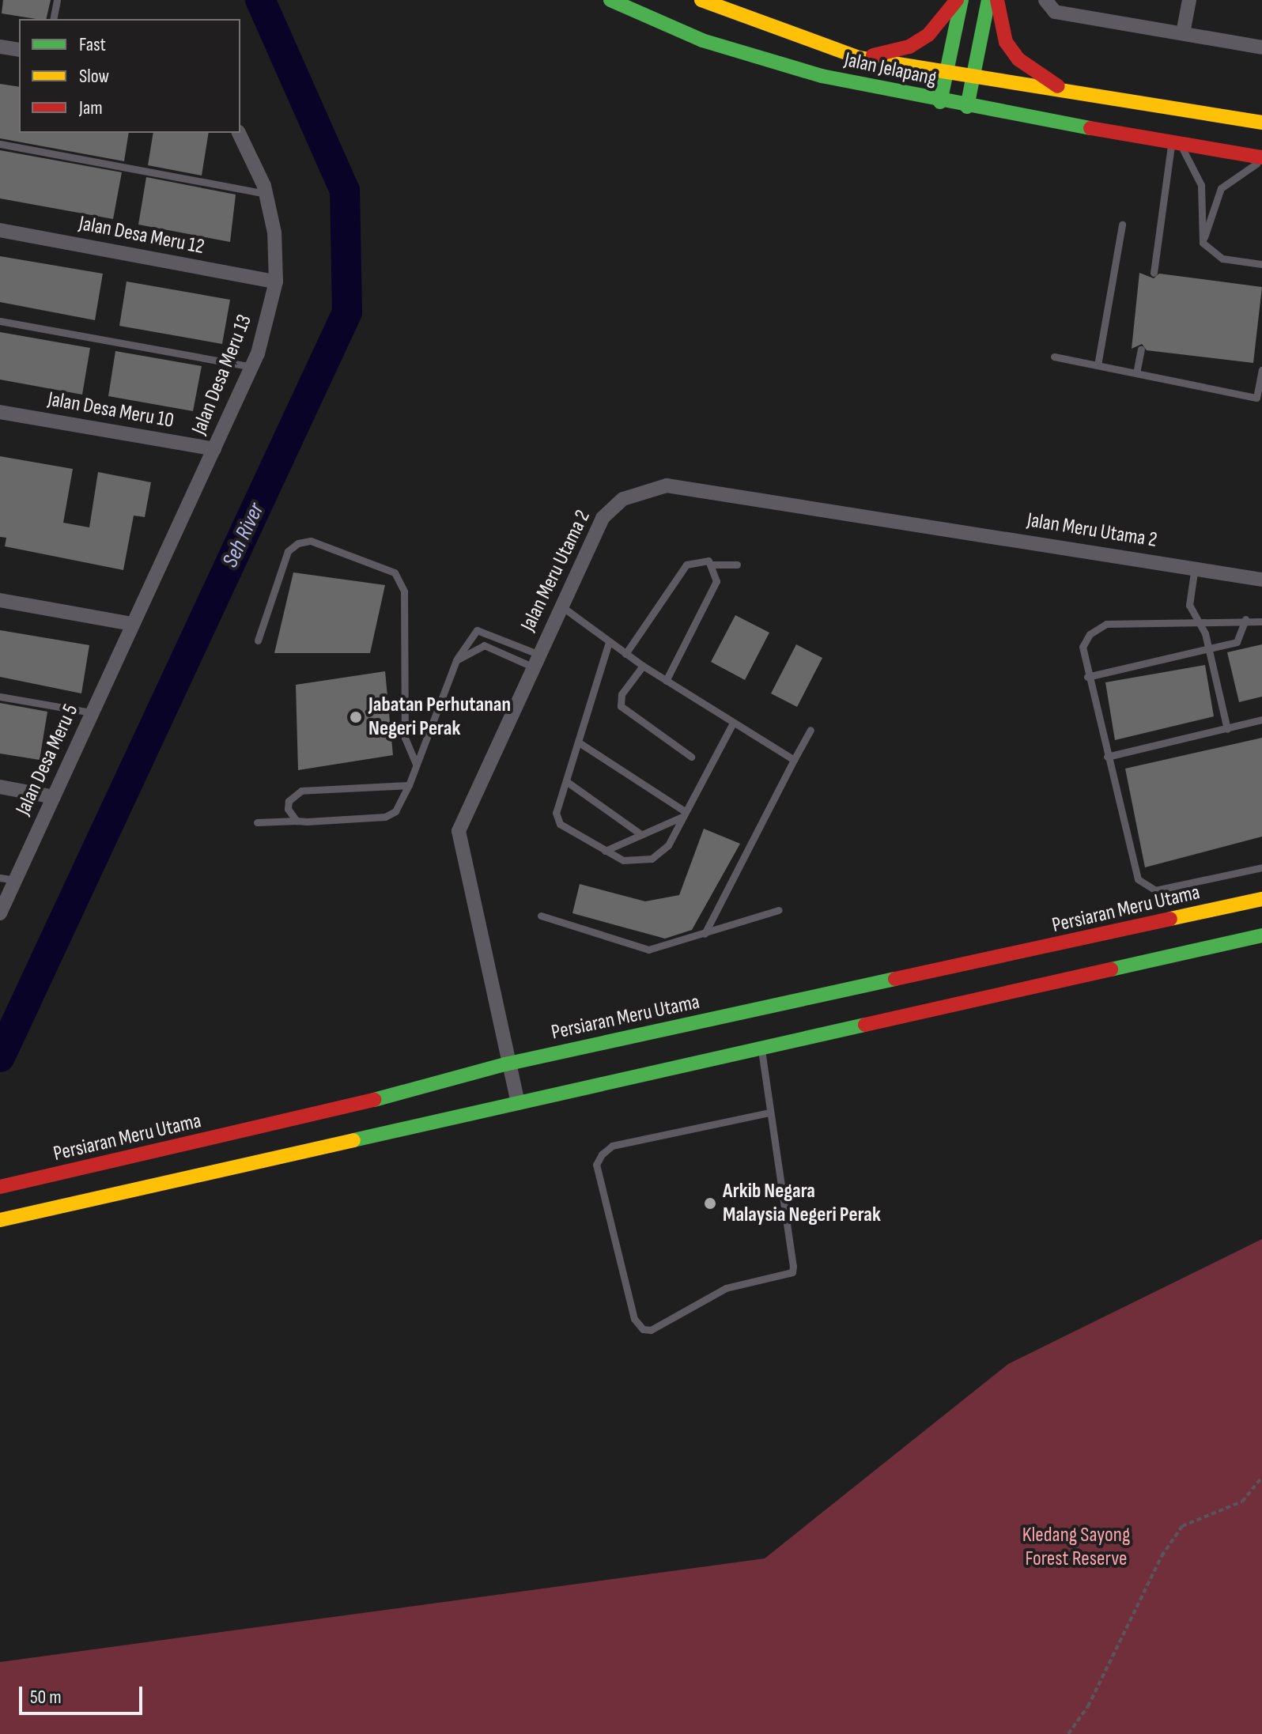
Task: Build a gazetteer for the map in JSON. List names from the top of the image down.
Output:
{
  "streets": {
    "main road": ["Jalan Jelapang", "Persiaran Meru Utama"],
    "street": [
      "Jalan Desa Meru 12",
      "Jalan Desa Meru 13",
      "Jalan Desa Meru 10",
      "Jalan Meru Utama 2",
      "Jalan Desa Meru 5"
    ]
  },
  "crossings": [
    ["Jalan Desa Meru 12", "Jalan Desa Meru 13"],
    ["Jalan Desa Meru 13", "Jalan Desa Meru 10"],
    ["Jalan Desa Meru 13", "Jalan Desa Meru 5"],
    ["Jalan Meru Utama 2", "Persiaran Meru Utama"]
  ],
  "water": ["Seh River"],
  "parks": ["Kledang Sayong Forest Reserve"],
  "places": ["Jabatan Perhutanan Negeri Perak", "Arkib Negara Malaysia Negeri Perak"],
  "legend": ["Fast", "Slow", "Jam"],
  "scale_bar": "50 m"
}
